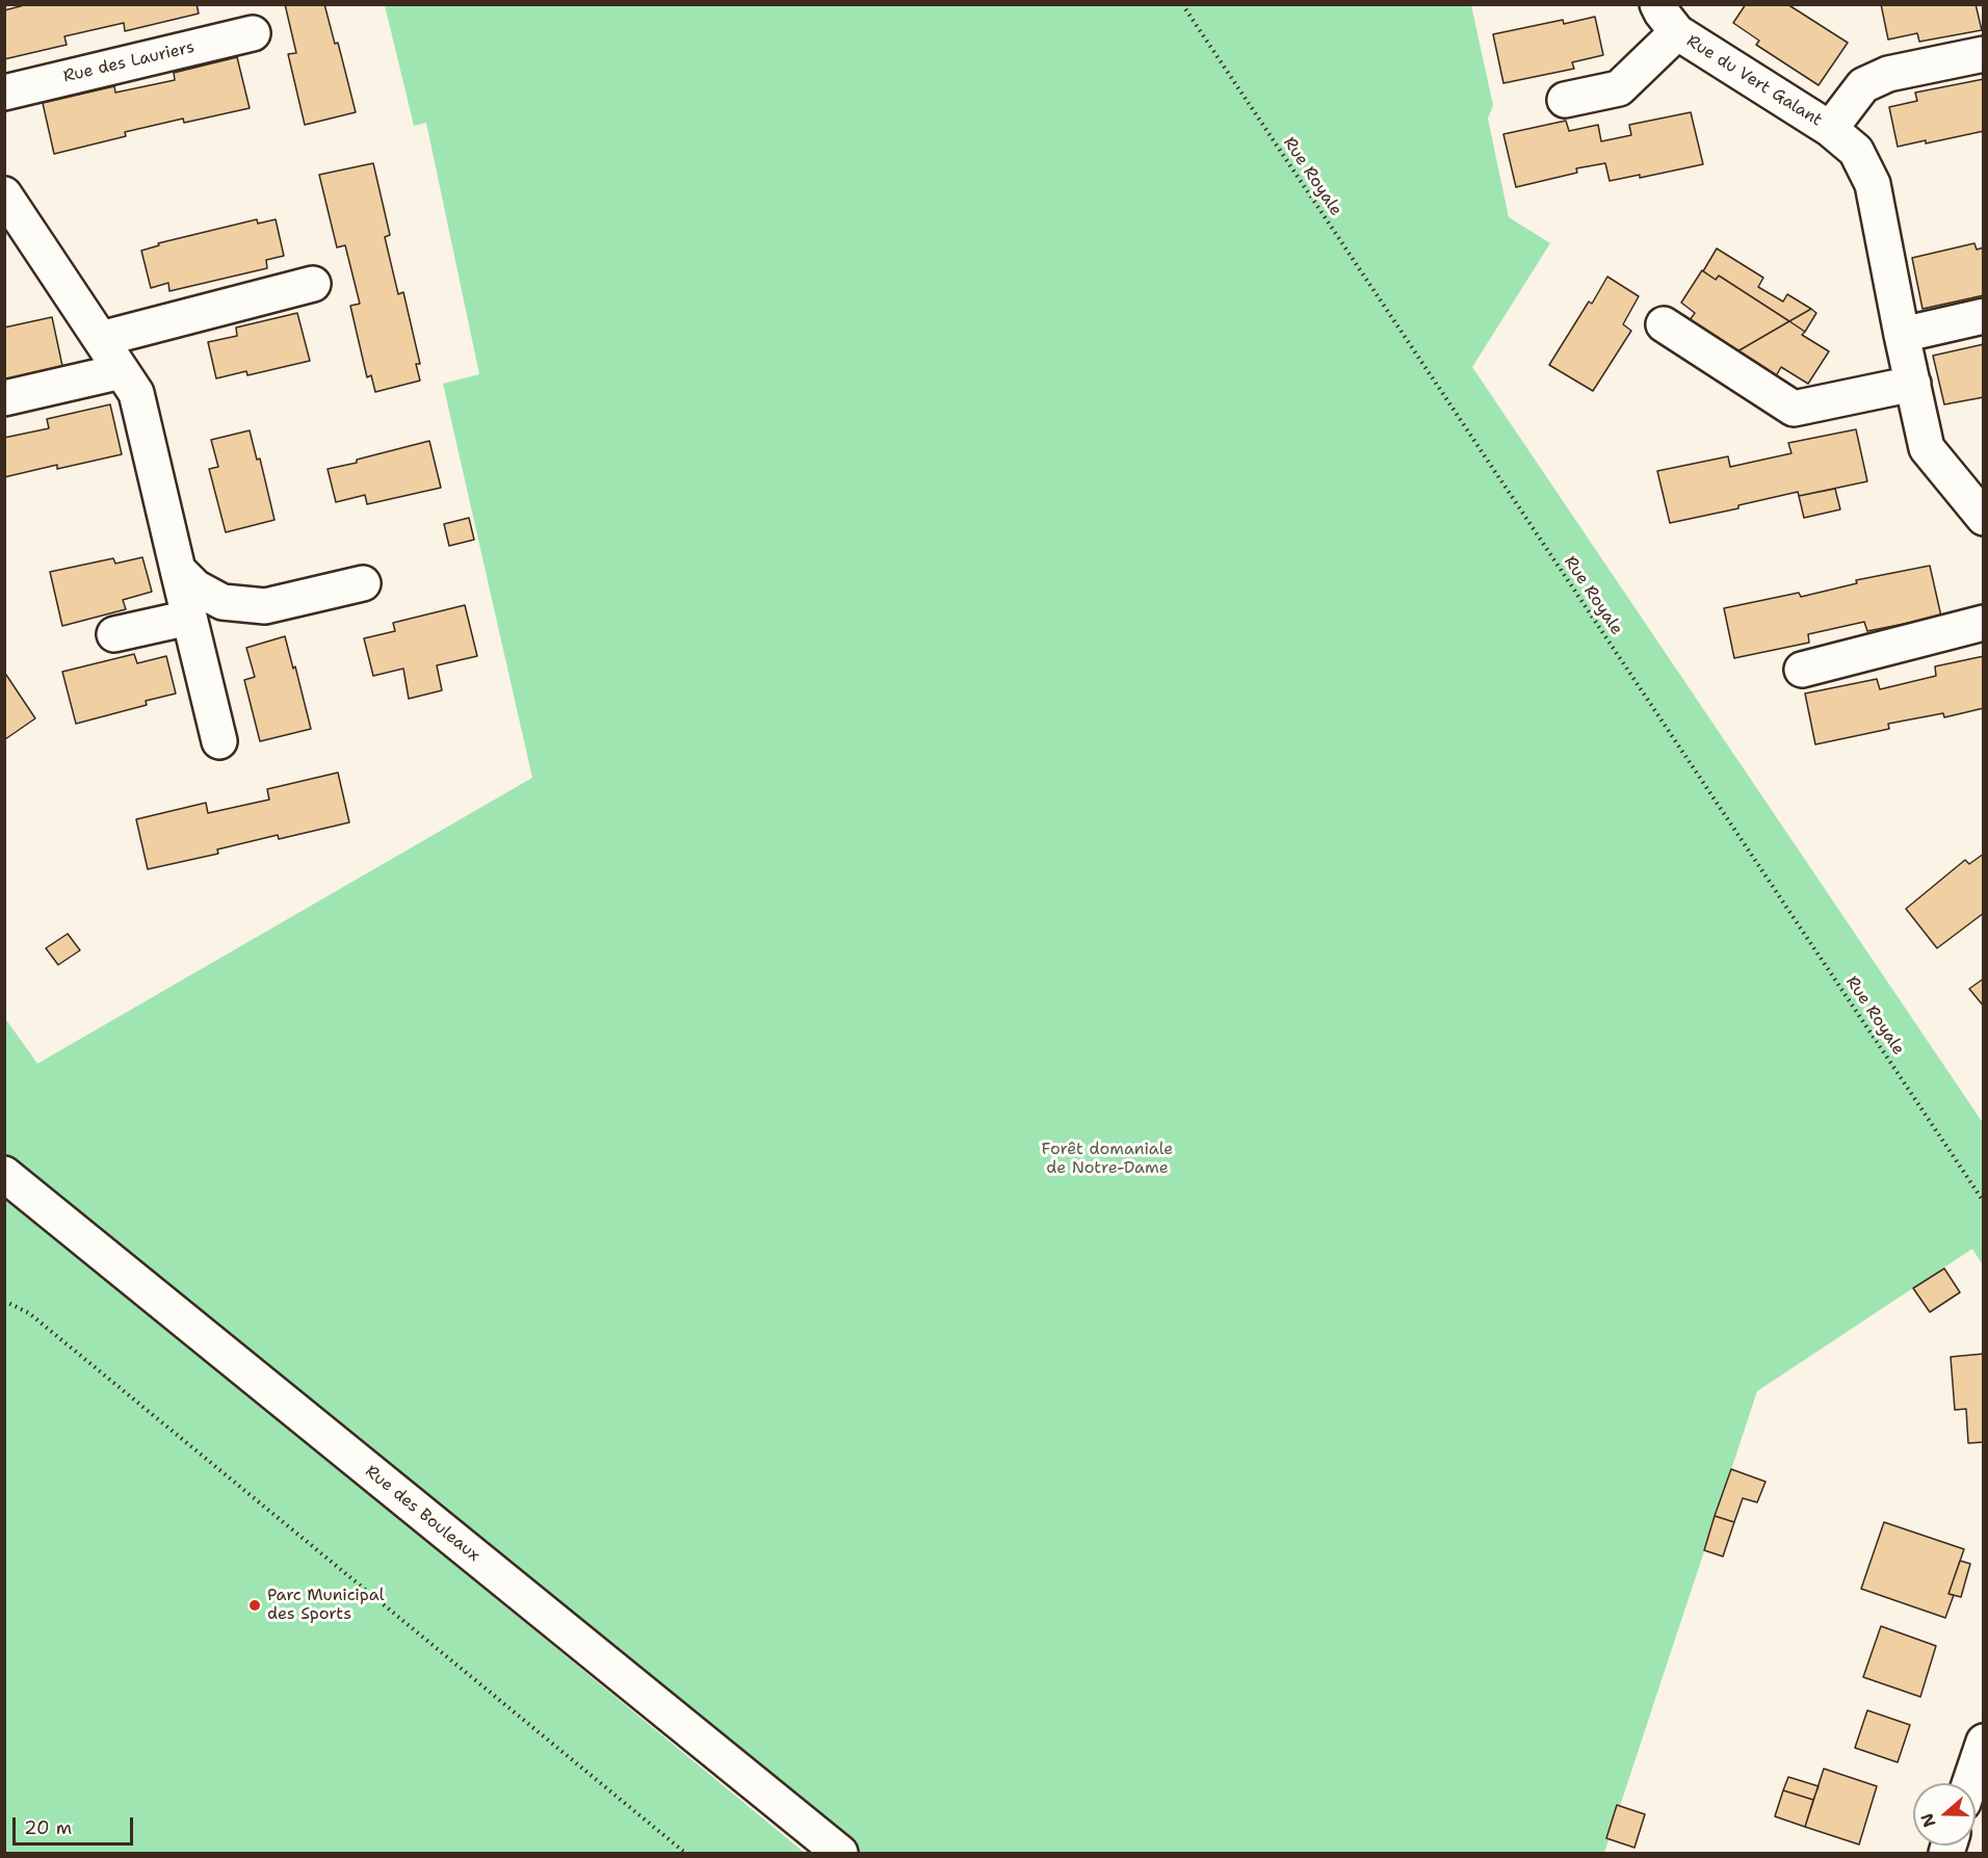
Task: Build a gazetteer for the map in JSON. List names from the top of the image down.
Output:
{
  "streets": {
    "street": ["Rue des Lauriers", "Rue du Vert Galant", "Rue des Bouleaux"],
    "path": ["Rue Royale"]
  },
  "parks": ["Forêt domaniale de Notre-Dame"],
  "places": ["Parc Municipal des Sports"],
  "scale_bar": "20 m",
  "north": "left"
}
